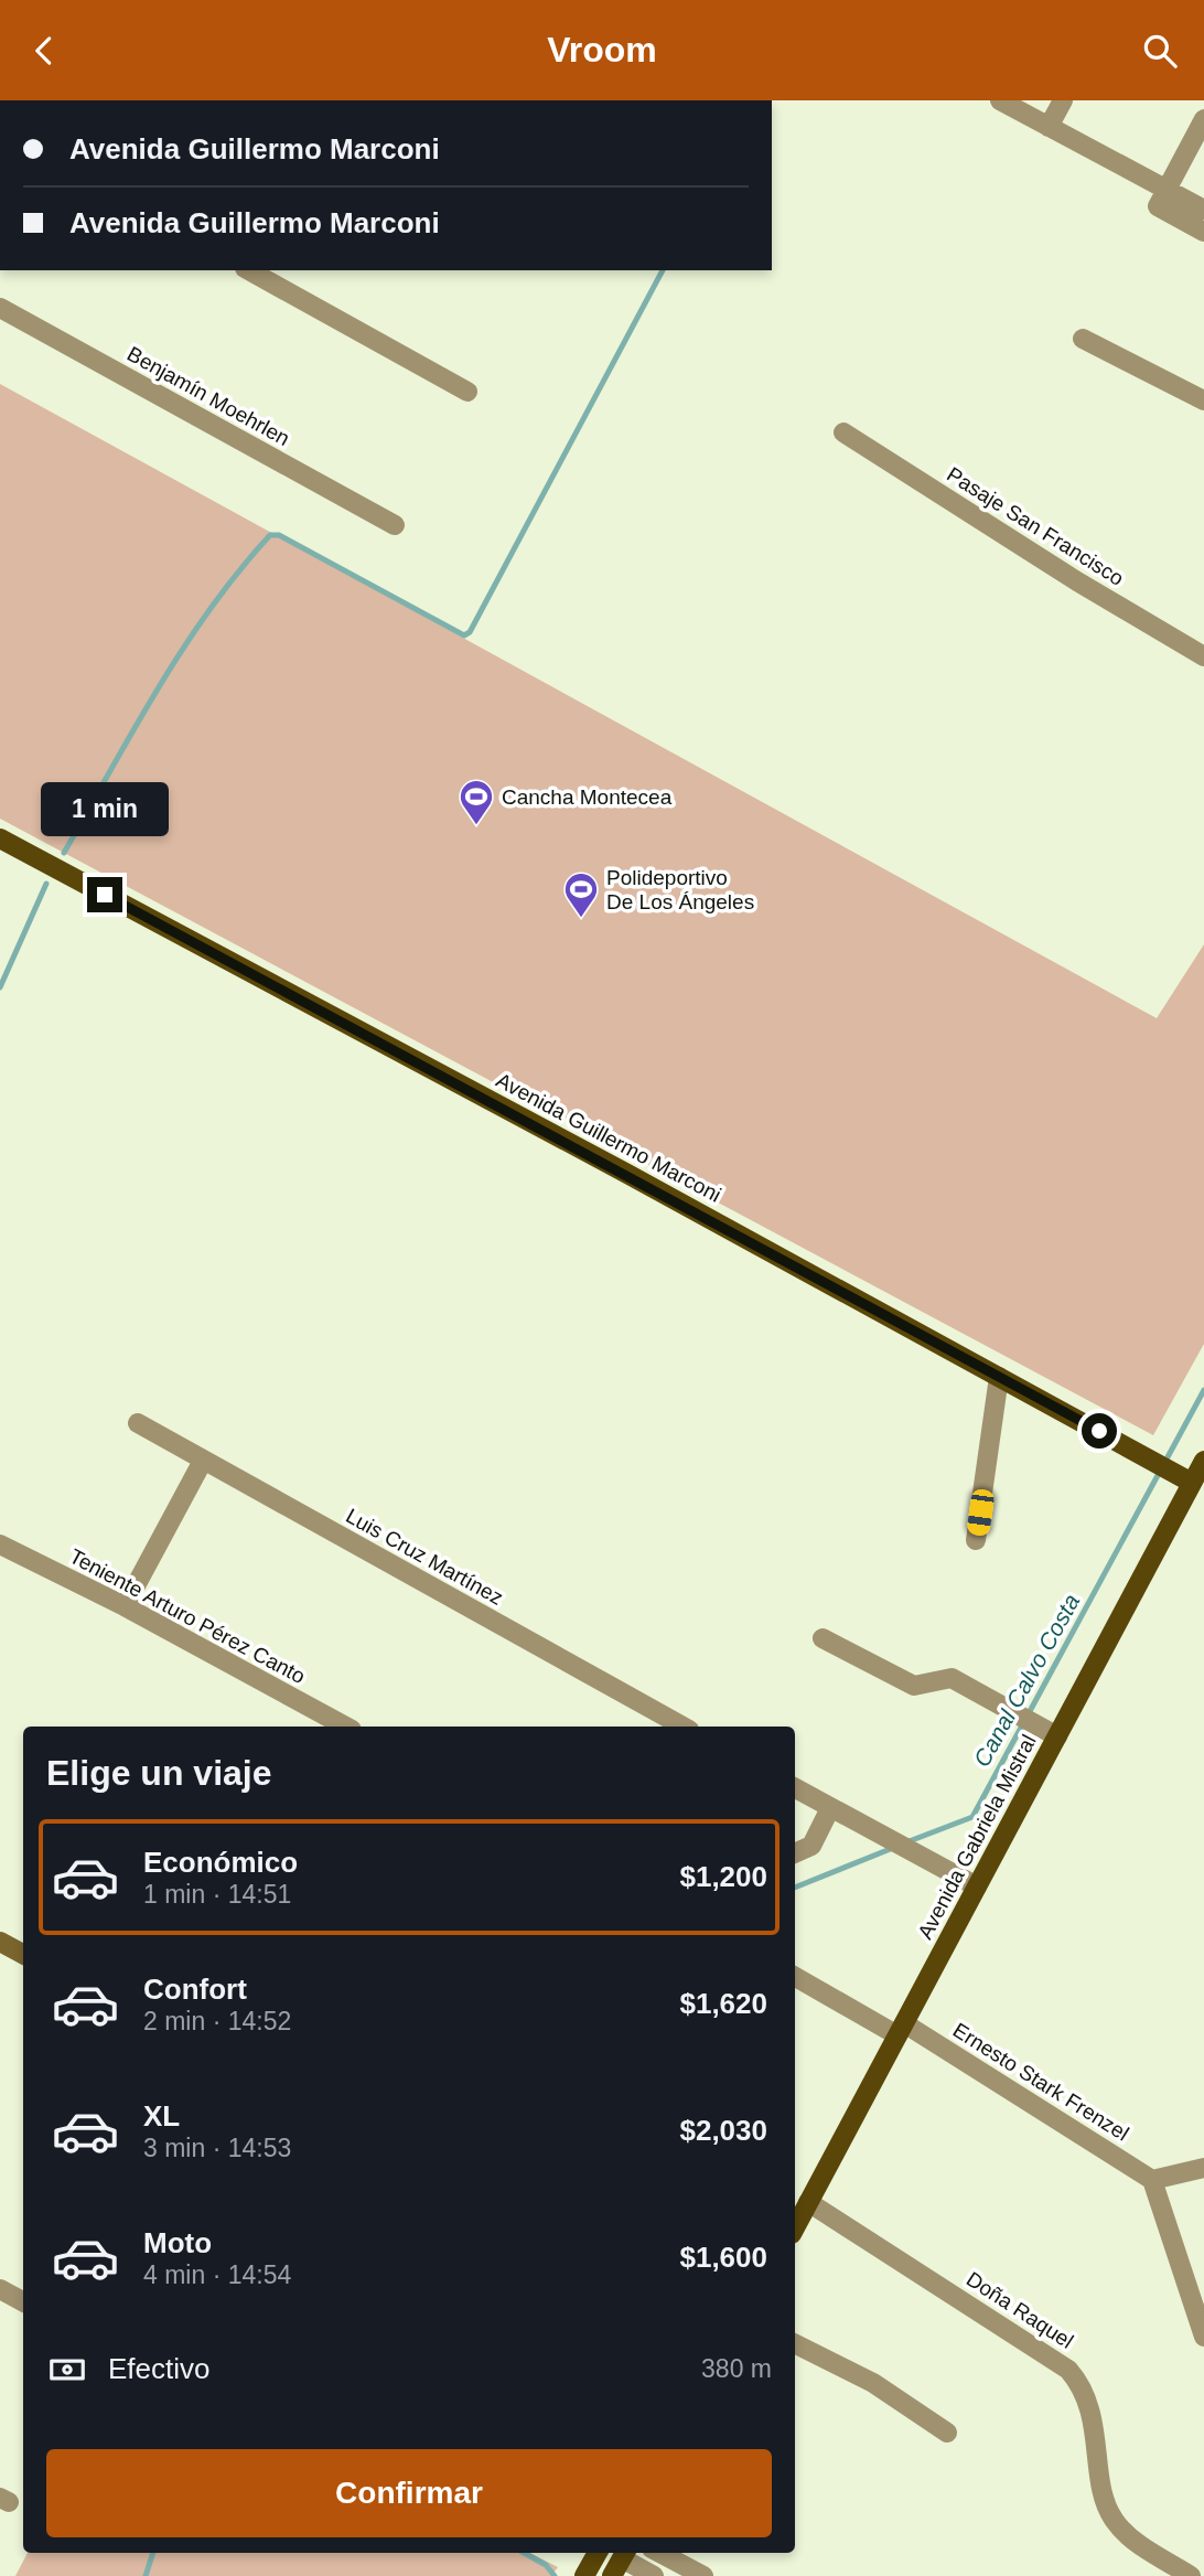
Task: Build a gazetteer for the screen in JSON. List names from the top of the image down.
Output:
{
  "streets": {
    "main road": ["Avenida Guillermo Marconi", "Avenida Gabriela Mistral"],
    "street": [
      "Benjamín Moehrlen",
      "Pasaje San Francisco",
      "Luis Cruz Martínez",
      "Teniente Arturo Pérez Canto",
      "Ernesto Stark Frenzel",
      "Doña Raquel"
    ]
  },
  "crossings": [
    ["Avenida Guillermo Marconi", "Avenida Gabriela Mistral"],
    ["Avenida Gabriela Mistral", "Ernesto Stark Frenzel"],
    ["Avenida Gabriela Mistral", "Doña Raquel"]
  ],
  "water": ["Canal Calvo Costa"],
  "places": {
    "sports": ["Cancha Montecea", "Polideportivo De Los Ángeles"]
  },
  "page": {
    "header": "Vroom",
    "banner": ["Avenida Guillermo Marconi", "Avenida Guillermo Marconi"],
    "bubble": "1 min",
    "heading": "Elige un viaje",
    "list": [
      {
        "name": "Económico",
        "note": "1 min · 14:51",
        "value": "$1,200"
      },
      {
        "name": "Confort",
        "note": "2 min · 14:52",
        "value": "$1,620"
      },
      {
        "name": "XL",
        "note": "3 min · 14:53",
        "value": "$2,030"
      },
      {
        "name": "Moto",
        "note": "4 min · 14:54",
        "value": "$1,600"
      }
    ],
    "pay": ["Efectivo", "380 m"],
    "buttons": "Confirmar"
  }
}
